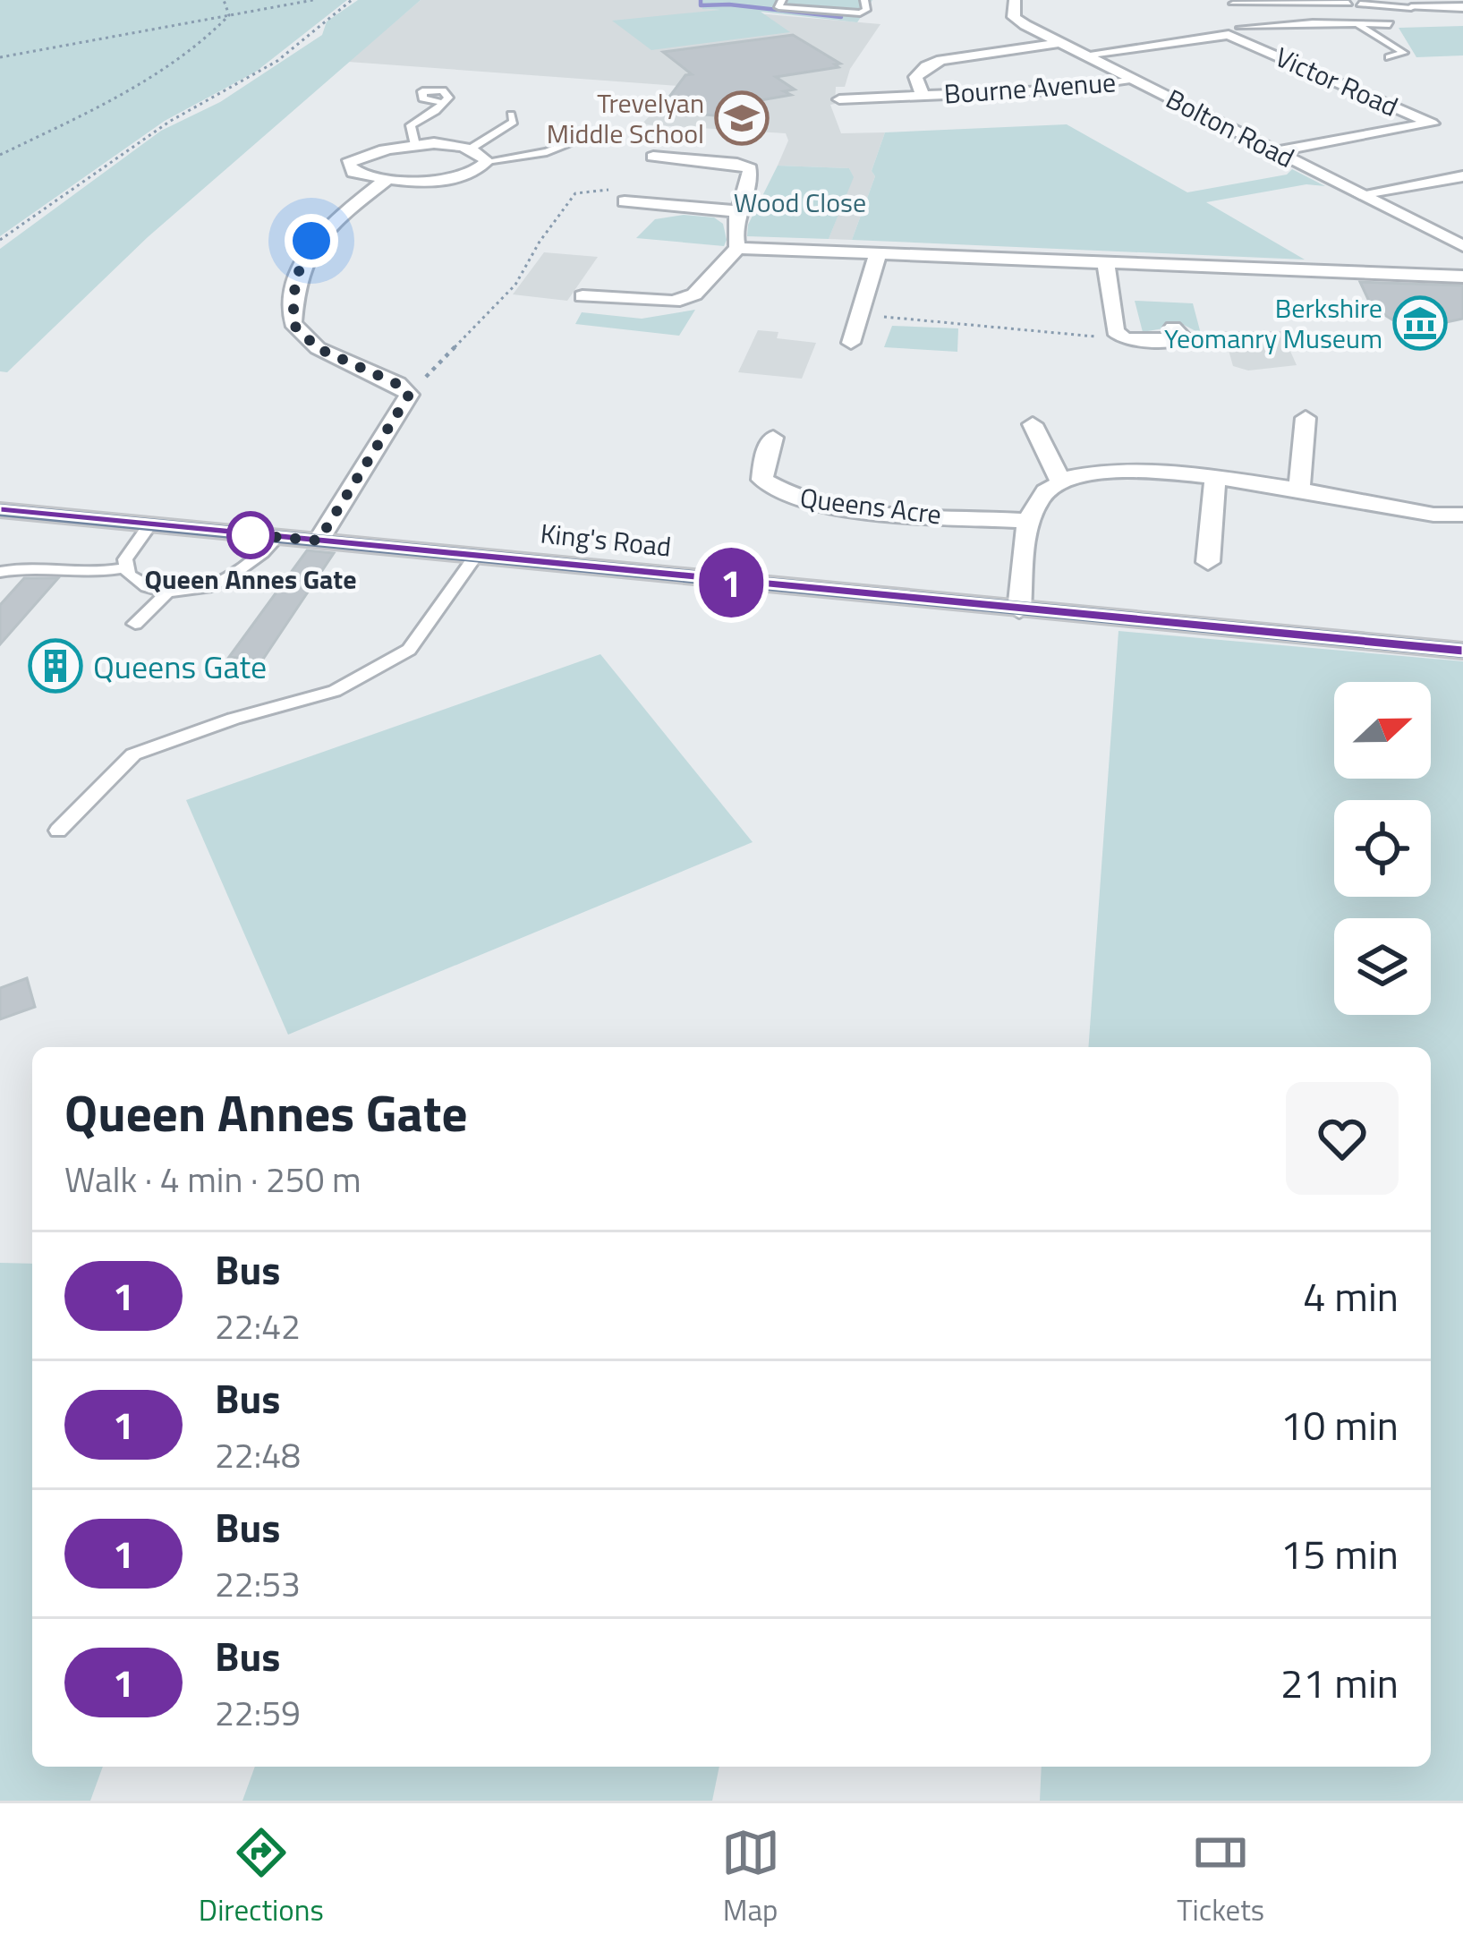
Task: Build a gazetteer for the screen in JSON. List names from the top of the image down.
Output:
{
  "streets": {
    "main road": ["King's Road"],
    "street": [
      "Victor Road",
      "Bourne Avenue",
      "Bolton Road",
      "Queens Acre"
    ]
  },
  "crossings": [
    ["Victor Road", "Bolton Road"],
    ["Bourne Avenue", "Bolton Road"]
  ],
  "parks": ["Wood Close"],
  "places": {
    "school or university": ["Trevelyan Middle School"],
    "museum": ["Berkshire Yeomanry Museum"],
    "other": ["Queen Annes Gate"],
    "building": ["Queens Gate"]
  },
  "lines": ["bus line 1"],
  "north": "right",
  "page": {
    "on_map": "1",
    "heading": ["Queen Annes Gate", "Walk · 4 min · 250 m"],
    "list": [
      {
        "mark": "1",
        "name": "Bus",
        "note": "22:42",
        "value": "4 min"
      },
      {
        "mark": "1",
        "name": "Bus",
        "note": "22:48",
        "value": "10 min"
      },
      {
        "mark": "1",
        "name": "Bus",
        "note": "22:53",
        "value": "15 min"
      },
      {
        "mark": "1",
        "name": "Bus",
        "note": "22:59",
        "value": "21 min"
      }
    ],
    "tabs": ["Directions", "Map", "Tickets"]
  }
}
